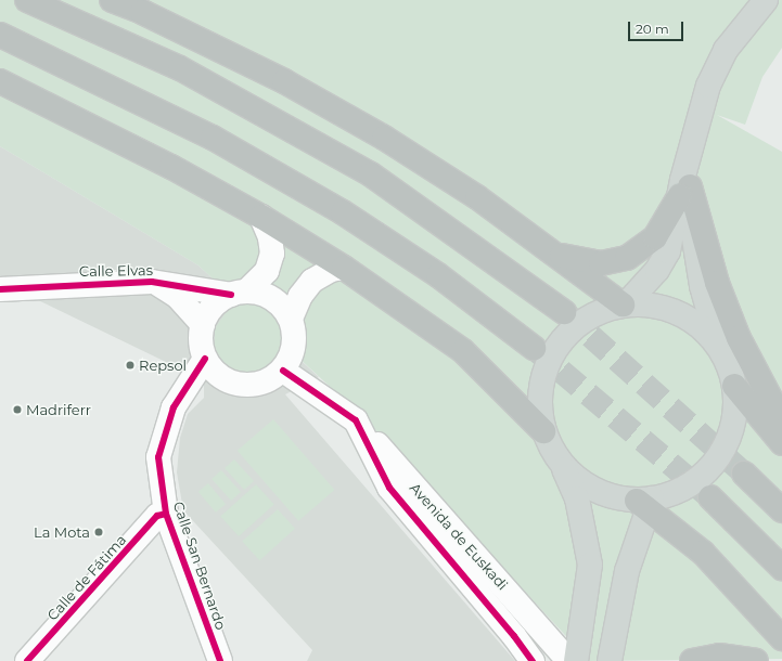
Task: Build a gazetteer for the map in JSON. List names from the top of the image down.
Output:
{
  "streets": {
    "street": [
      "Calle Elvas",
      "Avenida de Euskadi",
      "Calle San Bernardo",
      "Calle de Fátima"
    ]
  },
  "crossings": [
    ["Calle Elvas", "Avenida de Euskadi"],
    ["Calle Elvas", "Calle San Bernardo"],
    ["Avenida de Euskadi", "Calle San Bernardo"],
    ["Calle San Bernardo", "Calle de Fátima"]
  ],
  "places": ["Repsol", "Madriferr", "La Mota"],
  "scale_bar": "20 m"
}
